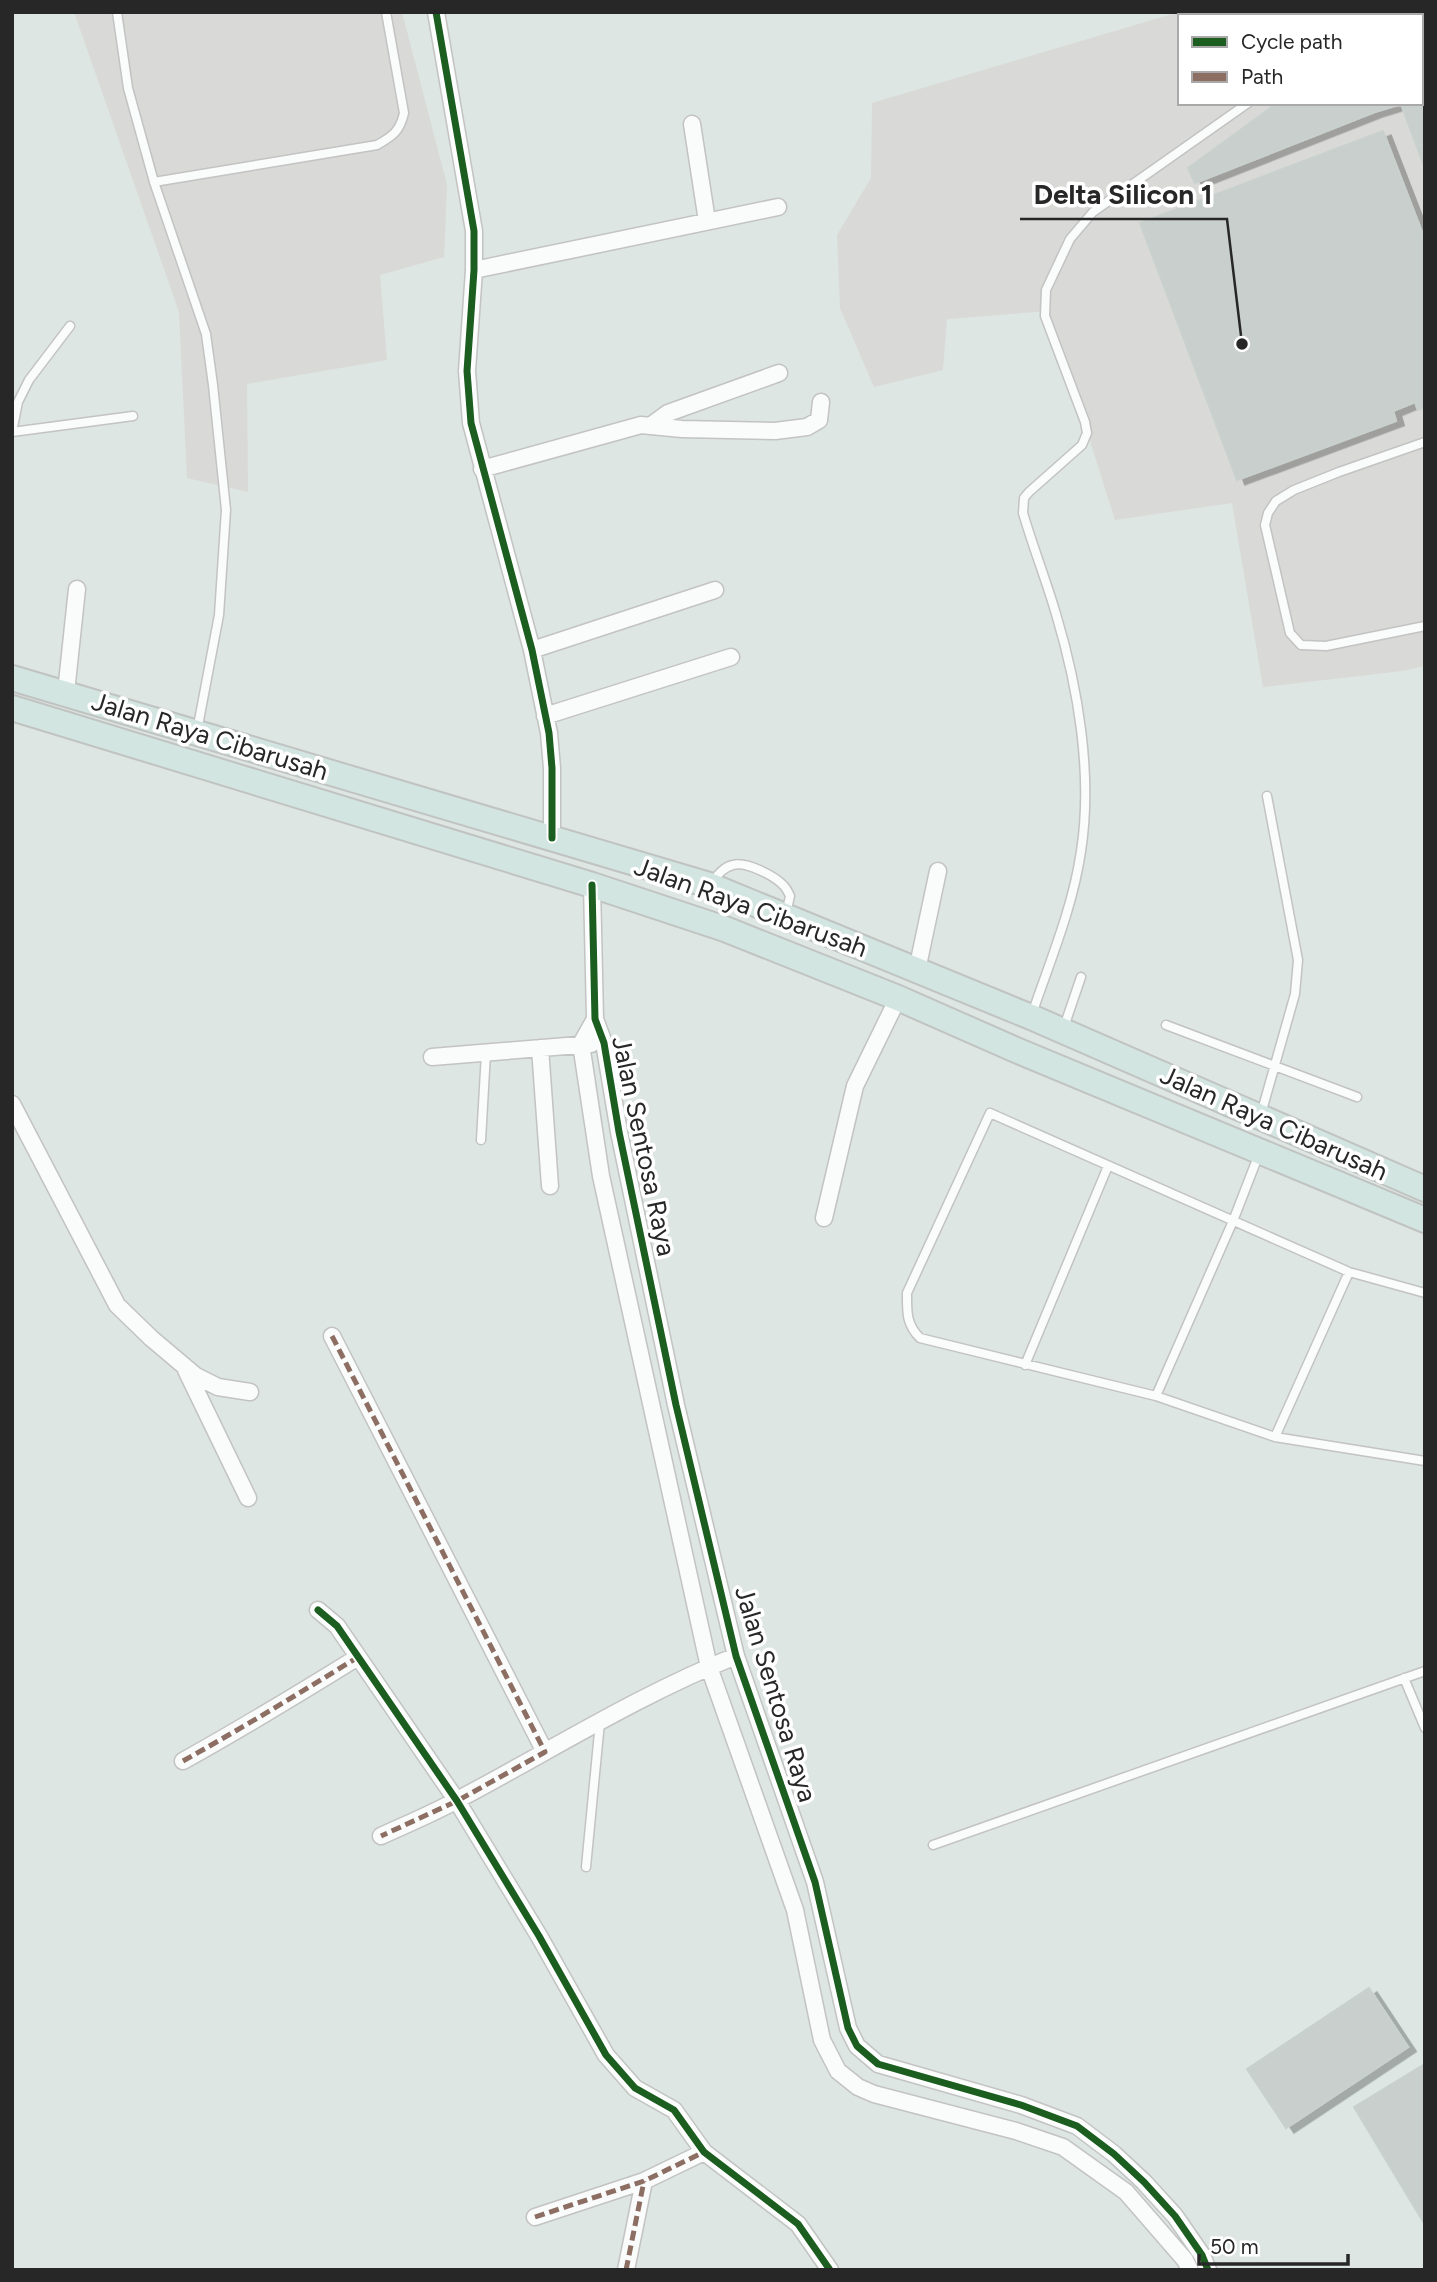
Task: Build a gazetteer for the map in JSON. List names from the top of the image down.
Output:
{
  "streets": {
    "main road": ["Jalan Raya Cibarusah"],
    "street": ["Jalan Sentosa Raya"]
  },
  "crossings": [
    ["Jalan Raya Cibarusah", "Jalan Sentosa Raya"]
  ],
  "places": ["Delta Silicon 1"],
  "legend": ["Cycle path", "Path"],
  "scale_bar": "50 m"
}
